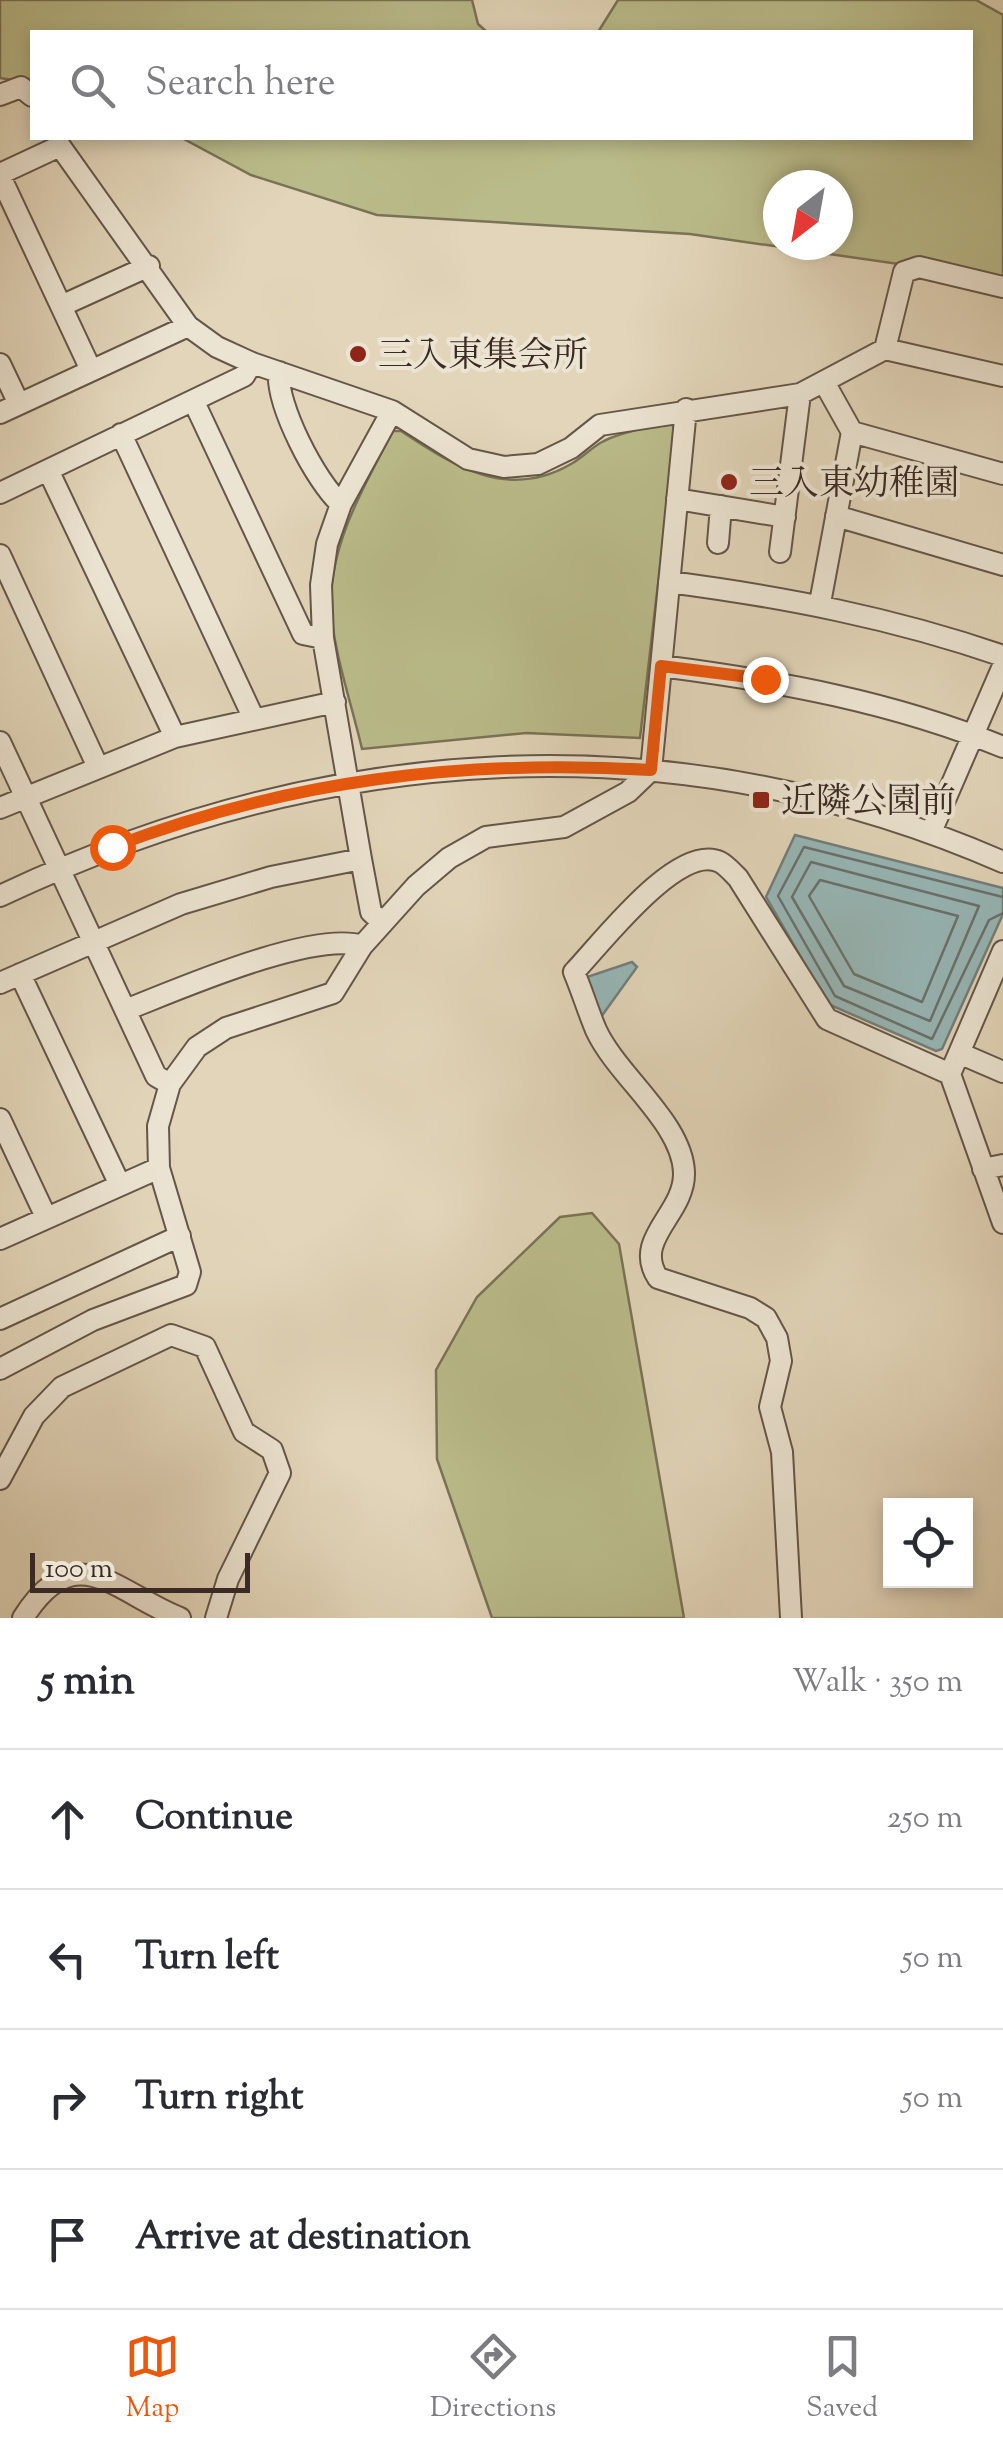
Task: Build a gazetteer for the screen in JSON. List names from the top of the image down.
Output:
{
  "places": {
    "other": ["三入東集会所", "三入東幼稚園"],
    "transit": ["近隣公園前"]
  },
  "scale_bar": "100 m",
  "north": "bottom left",
  "page": {
    "search": "Search here",
    "scale": "100 m",
    "heading": ["5 min", "Walk · 350 m"],
    "list": [
      ["Continue", "250 m"],
      ["Turn left", "50 m"],
      ["Turn right", "50 m"],
      "Arrive at destination"
    ],
    "nav": ["Map", "Directions", "Saved"]
  }
}
